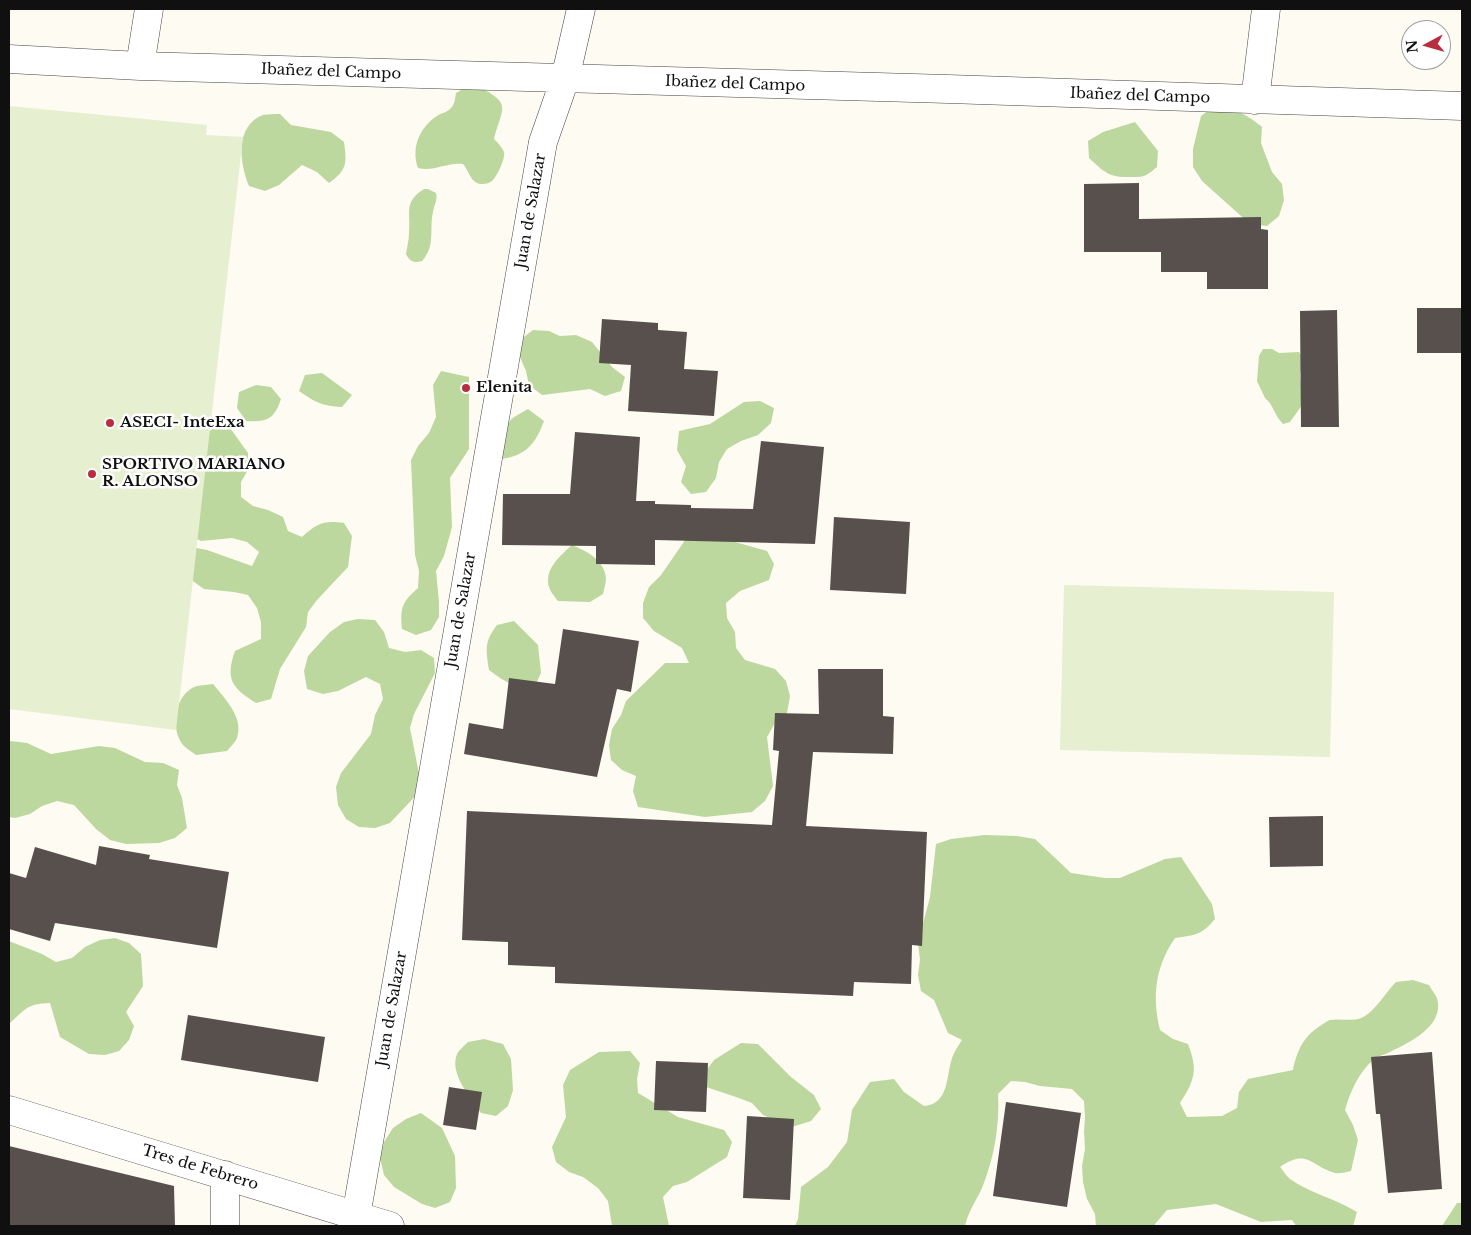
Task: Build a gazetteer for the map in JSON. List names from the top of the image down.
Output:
{
  "streets": {
    "street": ["Ibañez del Campo", "Juan de Salazar", "Tres de Febrero"]
  },
  "crossings": [
    ["Ibañez del Campo", "Juan de Salazar"],
    ["Juan de Salazar", "Tres de Febrero"]
  ],
  "places": ["Elenita", "ASECI- InteExa", "SPORTIVO MARIANO R. ALONSO"],
  "north": "left"
}
